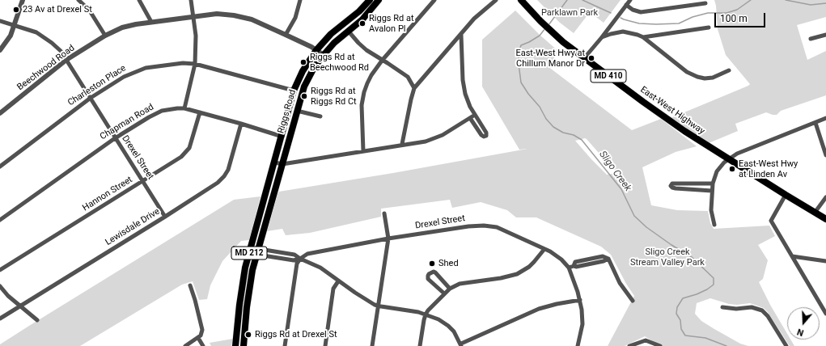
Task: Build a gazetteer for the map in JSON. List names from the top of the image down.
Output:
{
  "streets": {
    "main road": [
      "MD 410",
      "East-West Highway",
      "Riggs Road",
      "MD 212"
    ],
    "street": [
      "Beechwood Road",
      "Charleston Place",
      "Chapman Road",
      "Drexel Street",
      "Hannon Street",
      "Lewisdale Drive"
    ]
  },
  "crossings": [
    ["Beechwood Road", "Riggs Road"],
    ["Beechwood Road", "Drexel Street"],
    ["Charleston Place", "Riggs Road"],
    ["Charleston Place", "Drexel Street"],
    ["Riggs Road", "Chapman Road"],
    ["Chapman Road", "Drexel Street"],
    ["Chapman Road", "Hannon Street"],
    ["Chapman Road", "Lewisdale Drive"],
    ["Drexel Street", "Hannon Street"],
    ["Drexel Street", "Lewisdale Drive"]
  ],
  "water": ["Sligo Creek"],
  "parks": ["Parklawn Park", "Sligo Creek Stream Valley Park"],
  "places": [
    "23 Av at Drexel St",
    "Riggs Rd at Avalon Pl",
    "East-West Hwy at Chillum Manor Dr",
    "Riggs Rd at Beechwood Rd",
    "Riggs Rd at Riggs Rd Ct",
    "East-West Hwy at Linden Av",
    "Shed",
    "Riggs Rd at Drexel St"
  ],
  "scale_bar": "100 m",
  "north": "bottom"
}
